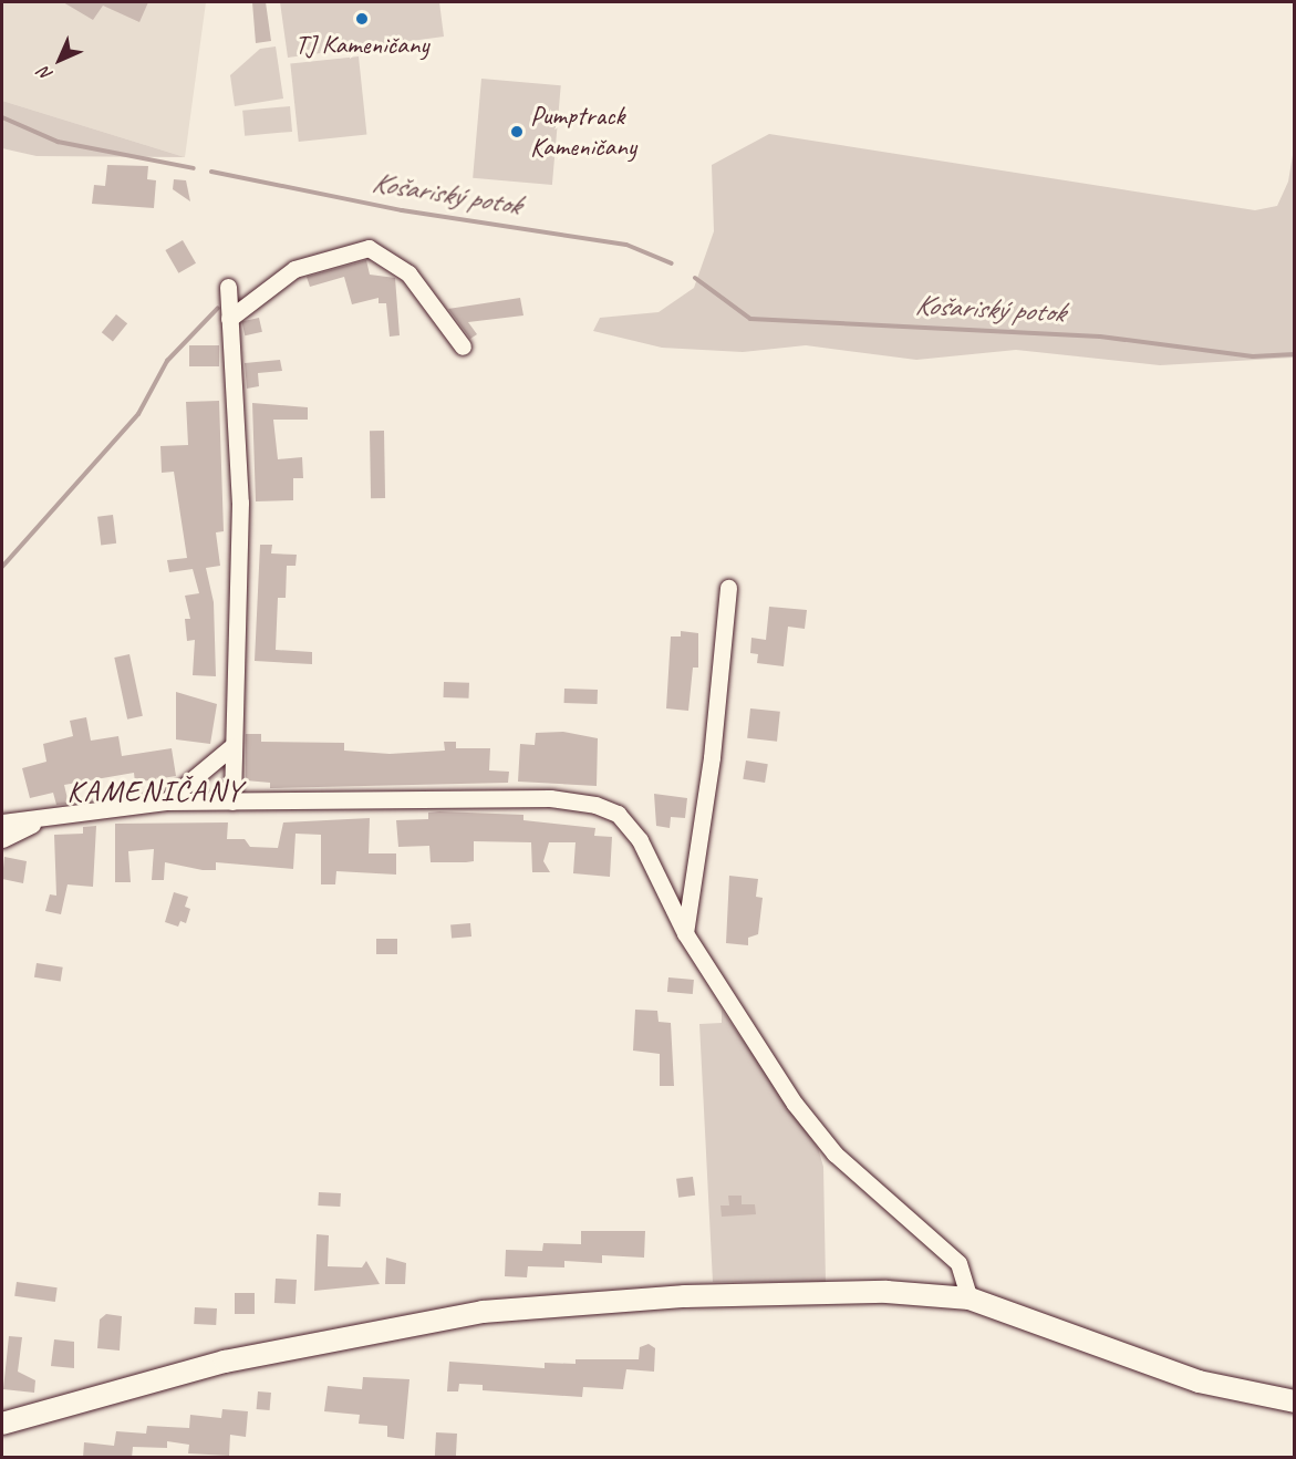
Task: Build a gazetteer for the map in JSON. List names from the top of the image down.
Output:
{
  "districts": ["KAMENIČANY"],
  "water": ["Košariský potok"],
  "places": ["TJ Kameničany", "Pumptrack Kameničany"],
  "north": "bottom left"
}
